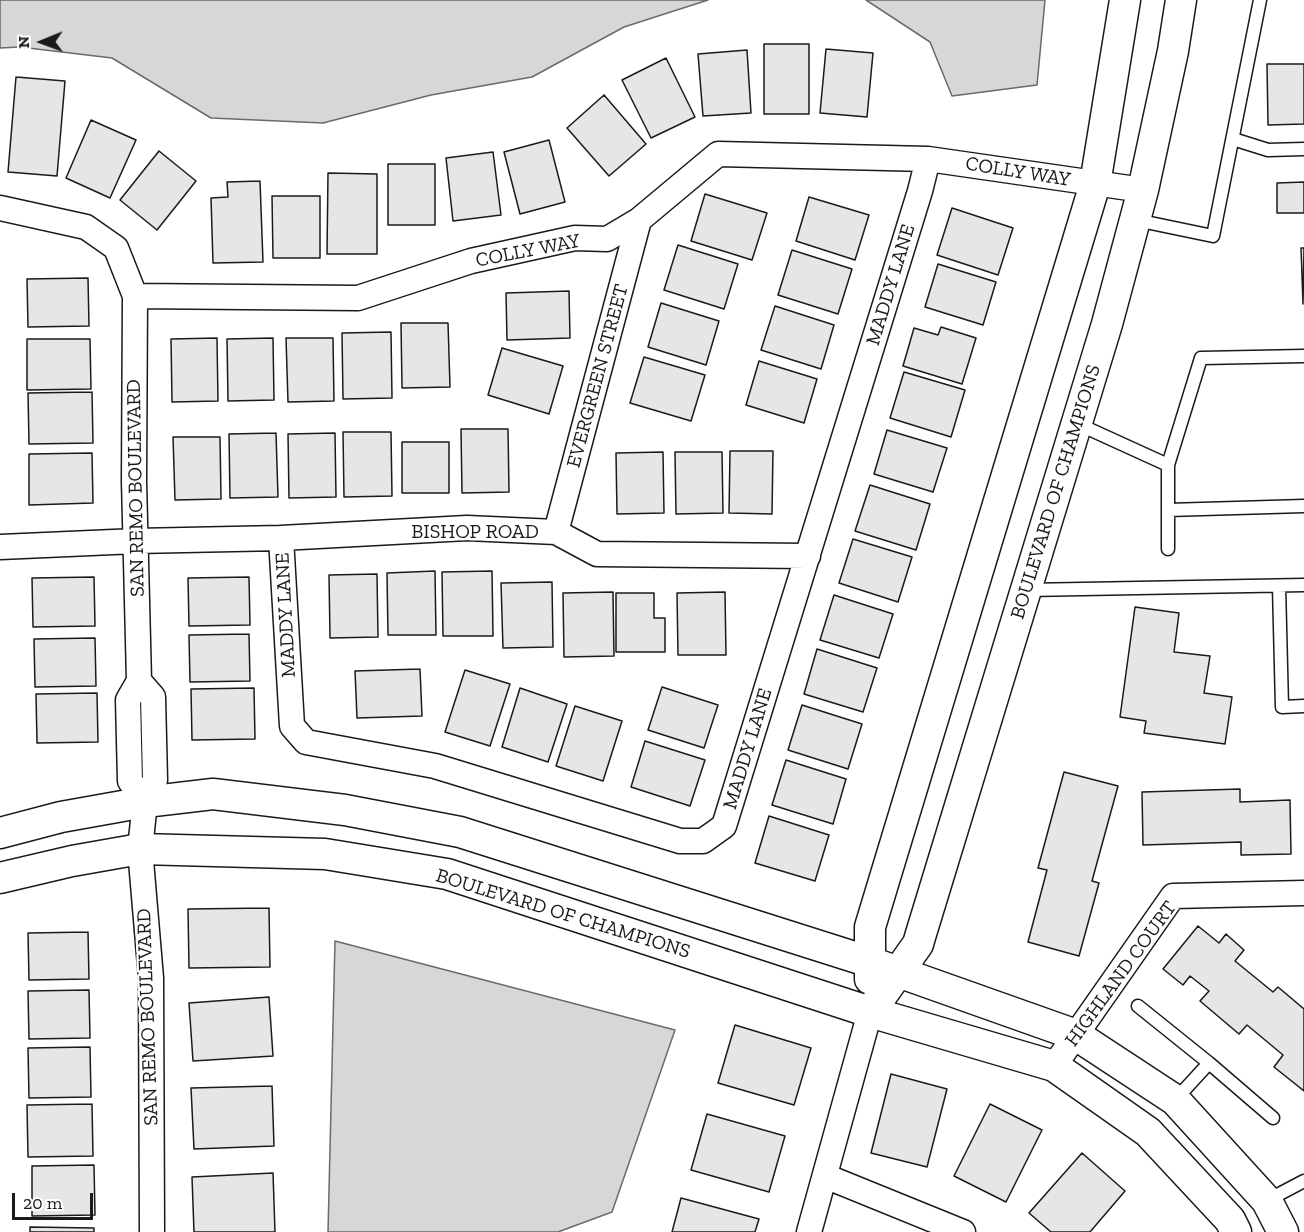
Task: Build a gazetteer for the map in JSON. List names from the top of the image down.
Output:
{
  "streets": {
    "street": [
      "COLLY WAY",
      "MADDY LANE",
      "EVERGREEN STREET",
      "SAN REMO BOULEVARD",
      "BOULEVARD OF CHAMPIONS",
      "BISHOP ROAD",
      "HIGHLAND COURT"
    ]
  },
  "crossings": [
    ["COLLY WAY", "MADDY LANE"],
    ["COLLY WAY", "EVERGREEN STREET"],
    ["COLLY WAY", "SAN REMO BOULEVARD"],
    ["COLLY WAY", "BOULEVARD OF CHAMPIONS"],
    ["MADDY LANE", "BISHOP ROAD"],
    ["EVERGREEN STREET", "BISHOP ROAD"],
    ["SAN REMO BOULEVARD", "BOULEVARD OF CHAMPIONS"],
    ["SAN REMO BOULEVARD", "BISHOP ROAD"],
    ["BOULEVARD OF CHAMPIONS", "HIGHLAND COURT"]
  ],
  "scale_bar": "20 m",
  "north": "left"
}
